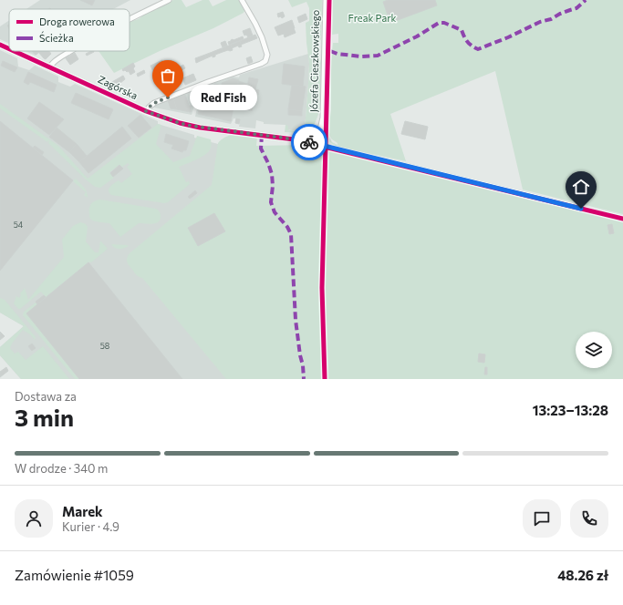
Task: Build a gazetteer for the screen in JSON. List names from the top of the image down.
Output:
{
  "streets": {
    "street": ["Józefa Cieszkowskiego", "Zagórska"]
  },
  "crossings": [
    ["Józefa Cieszkowskiego", "Zagórska"]
  ],
  "parks": ["Freak Park"],
  "places": ["Red Fish"],
  "house_numbers": ["54", "58"],
  "legend": ["Droga rowerowa", "Ścieżka"],
  "page": {
    "bubble": "Red Fish",
    "heading": ["3 min", "Dostawa za", "13:23–13:28"],
    "panel": [
      "Marek",
      "Kurier · 4.9",
      "Zamówienie #1059",
      "48.26 zł"
    ],
    "bar": "W drodze · 340 m"
  }
}
